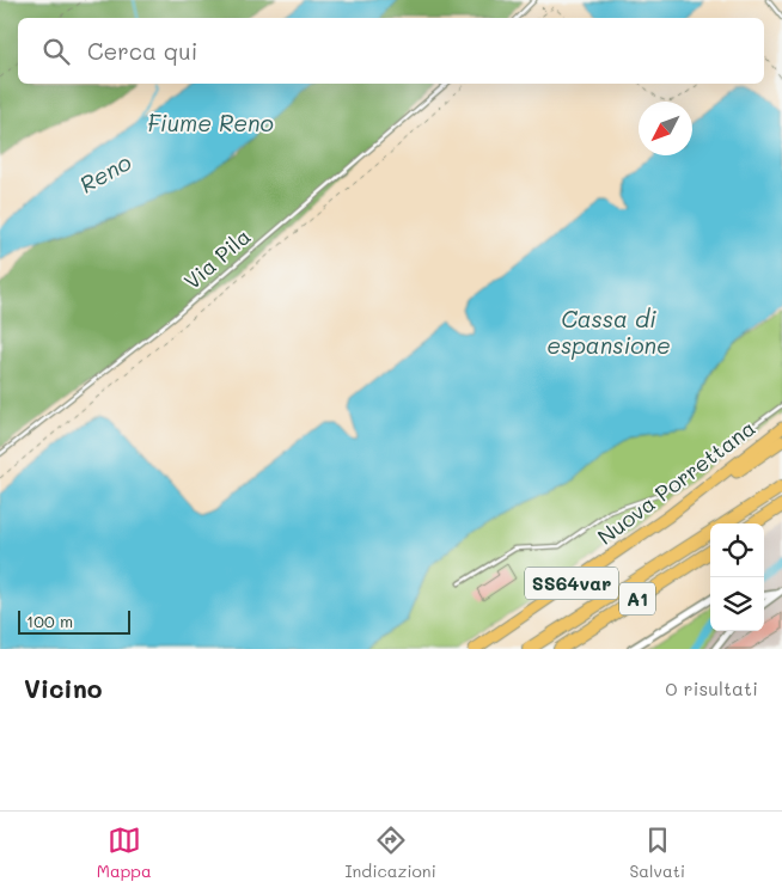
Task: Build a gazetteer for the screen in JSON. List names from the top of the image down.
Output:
{
  "streets": {
    "highway": ["Nuova Porrettana", "SS64var", "A1"],
    "lane": ["Via Pila"]
  },
  "water": ["Fiume Reno", "Reno", "Cassa di espansione"],
  "scale_bar": "100 m",
  "north": "bottom left",
  "page": {
    "search": "Cerca qui",
    "scale": "100 m",
    "heading": ["Vicino", "0 risultati"],
    "nav": ["Mappa", "Indicazioni", "Salvati"]
  }
}
